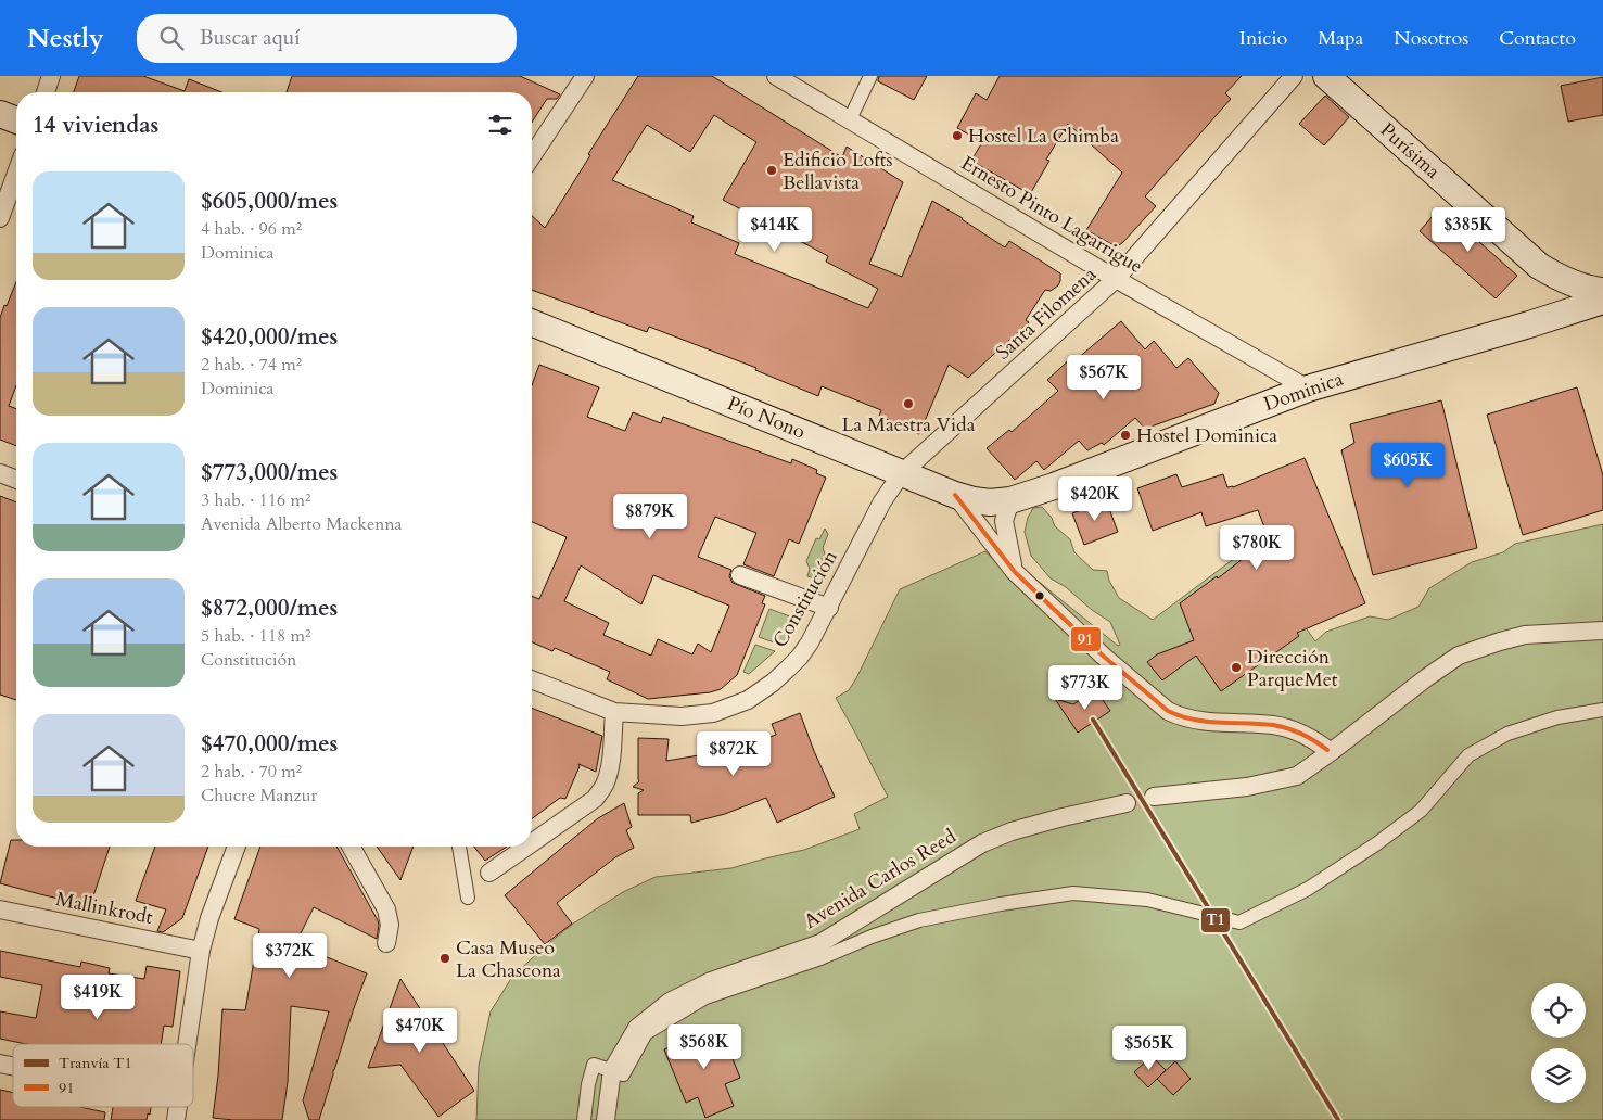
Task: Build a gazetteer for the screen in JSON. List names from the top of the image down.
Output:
{
  "streets": {
    "main road": ["Purísima", "Dominica", "Pío Nono"],
    "street": [
      "Ernesto Pinto Lagarrigue",
      "Santa Filomena",
      "Constitución",
      "Avenida Carlos Reed",
      "Mallinkrodt"
    ]
  },
  "crossings": [
    ["Ernesto Pinto Lagarrigue", "Santa Filomena"],
    ["Ernesto Pinto Lagarrigue", "Dominica"],
    ["Santa Filomena", "Pío Nono"],
    ["Santa Filomena", "Constitución"],
    ["Dominica", "Pío Nono"],
    ["Pío Nono", "Constitución"]
  ],
  "places": [
    "Hostel La Chimba",
    "Edificio Lofts Bellavista",
    "La Maestra Vida",
    "Hostel Dominica",
    "Dirección ParqueMet",
    "Casa Museo La Chascona"
  ],
  "lines": ["transit line 91", "tram line T1"],
  "legend": ["Tranvía T1", "91"],
  "page": {
    "header": "Nestly",
    "search": "Buscar aquí",
    "nav": [
      "Inicio",
      "Mapa",
      "Nosotros",
      "Contacto"
    ],
    "heading": "14 viviendas",
    "list": [
      {
        "name": "$605,000/mes",
        "note": "4 hab. · 96 m² · Dominica"
      },
      {
        "name": "$420,000/mes",
        "note": "2 hab. · 74 m² · Dominica"
      },
      {
        "name": "$773,000/mes",
        "note": "3 hab. · 116 m² · Avenida Alberto Mackenna"
      },
      {
        "name": "$872,000/mes",
        "note": "5 hab. · 118 m² · Constitución"
      },
      {
        "name": "$470,000/mes",
        "note": "2 hab. · 70 m² · Chucre Manzur"
      }
    ],
    "price": [
      "$414K",
      "$385K",
      "$567K",
      "$605K",
      "$420K",
      "$879K",
      "$780K",
      "$773K",
      "$872K",
      "$372K",
      "$419K",
      "$470K",
      "$568K",
      "$565K"
    ]
  }
}
